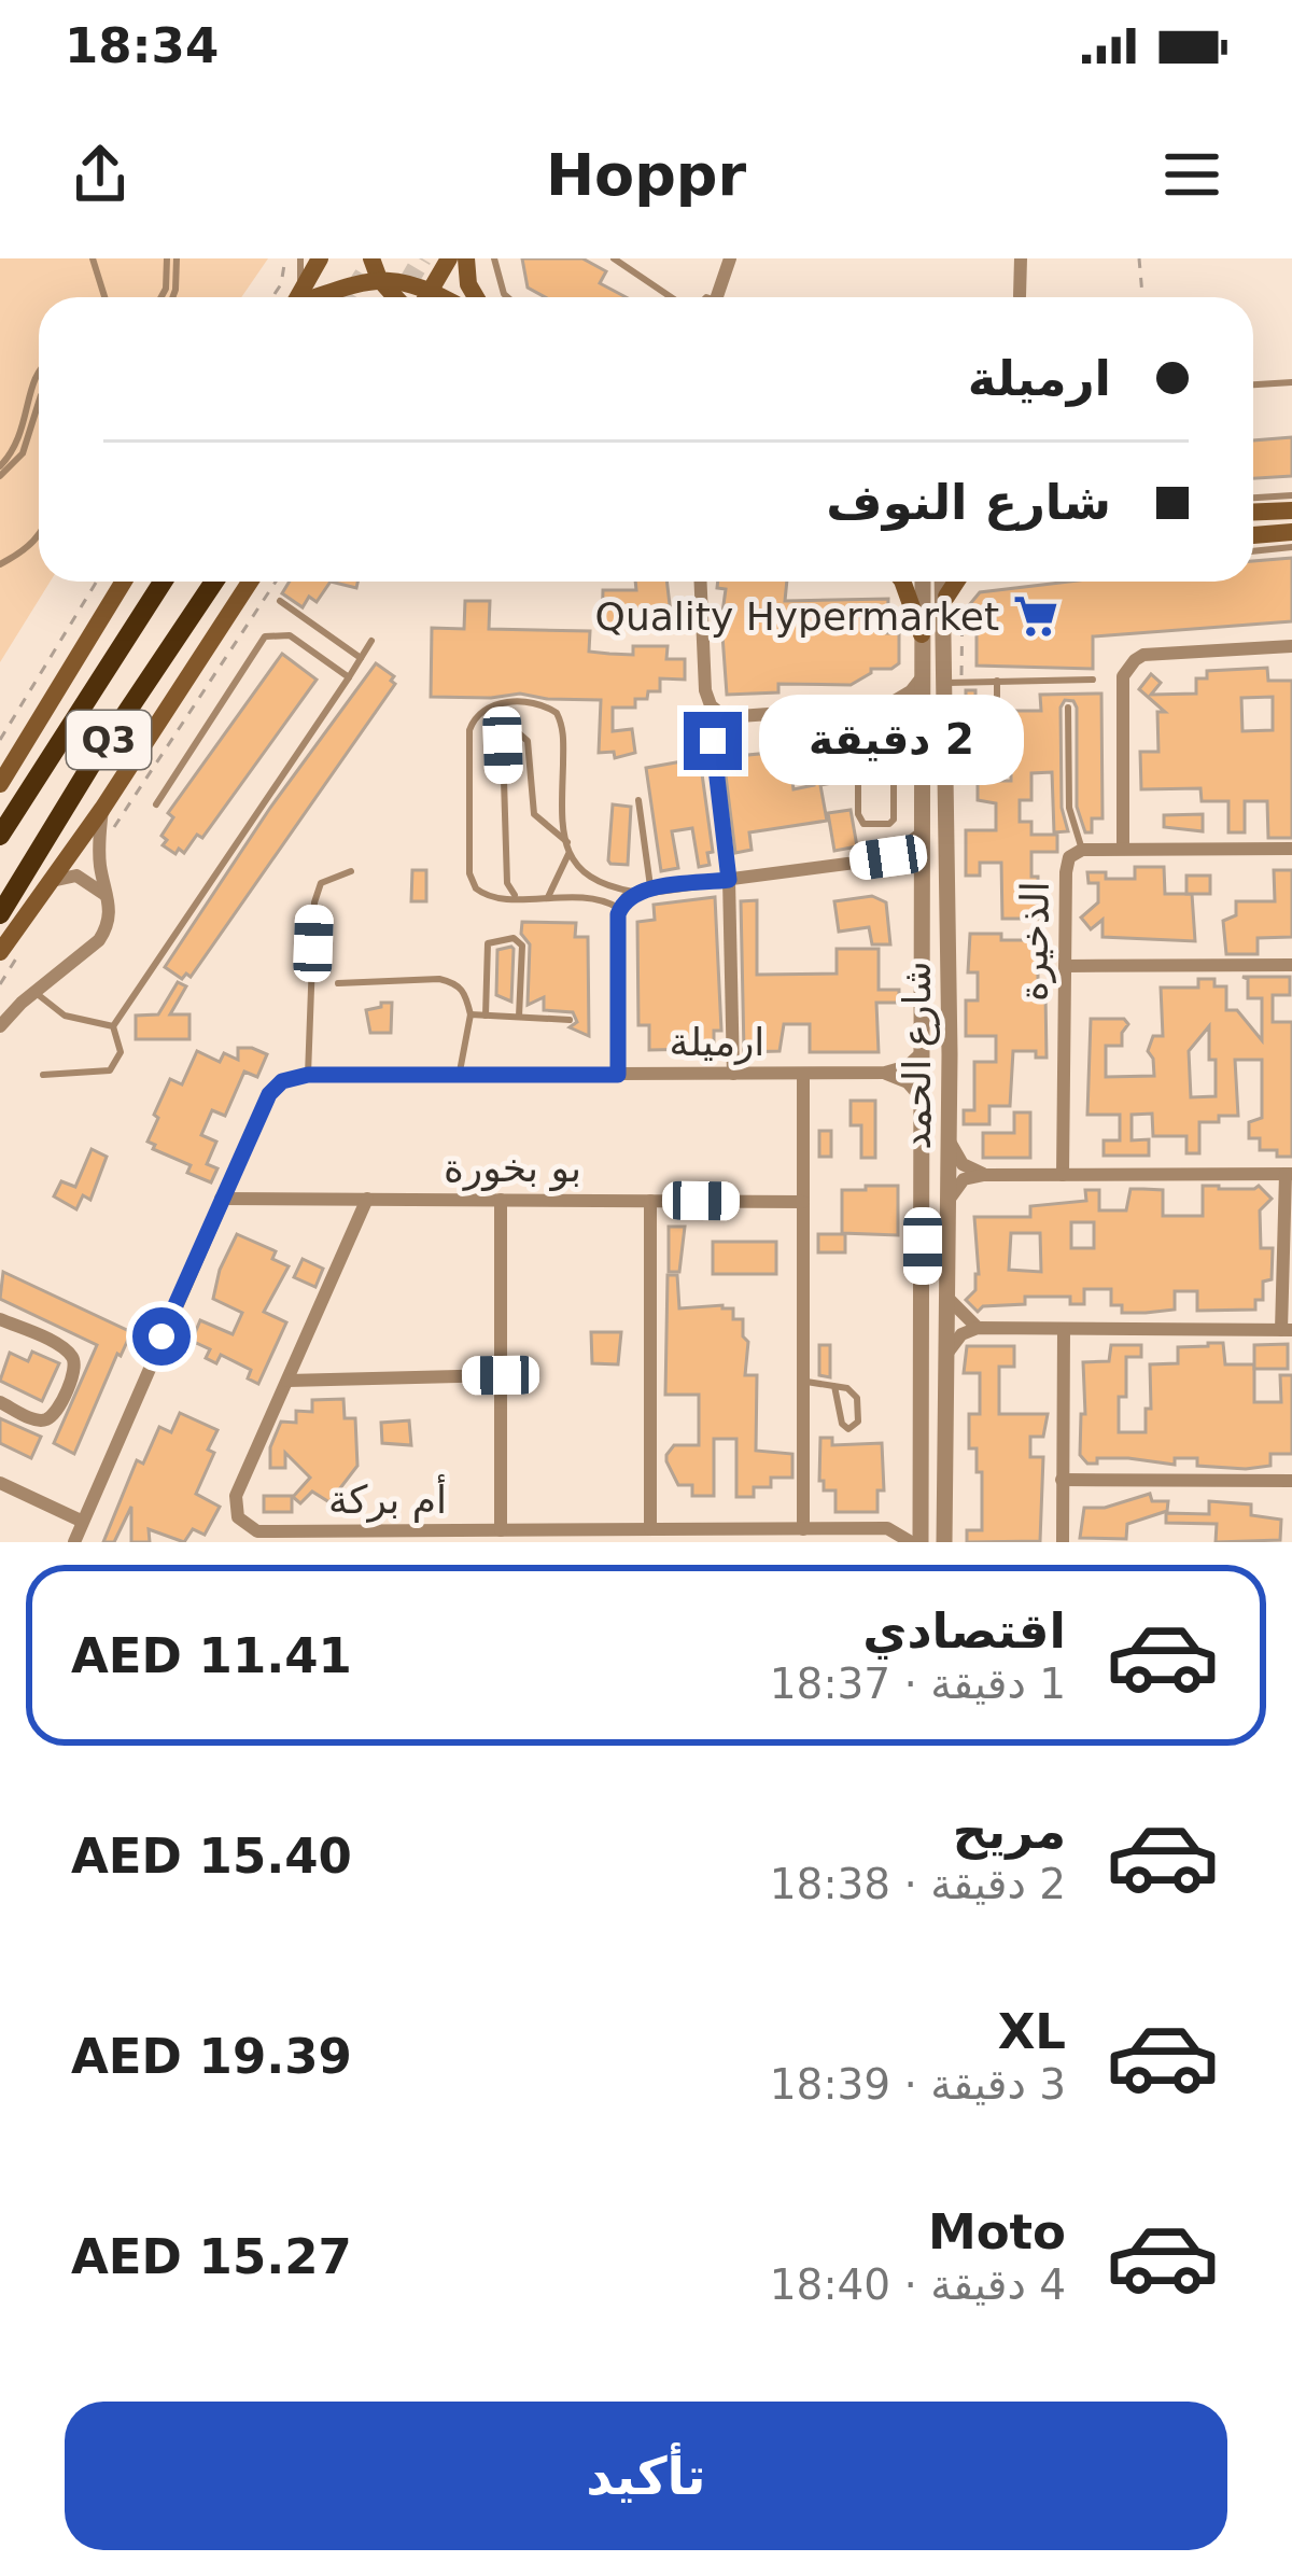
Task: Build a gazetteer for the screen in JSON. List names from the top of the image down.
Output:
{
  "streets": {
    "highway": ["Q3"],
    "street": [
      "الذخيرة",
      "ارميلة",
      "شارع الحمد",
      "بو بخورة",
      "أم بركة"
    ]
  },
  "crossings": [
    ["ارميلة", "شارع الحمد"],
    ["بو بخورة", "أم بركة"]
  ],
  "places": {
    "supermarket": ["Quality Hypermarket"]
  },
  "page": {
    "status": "18:34",
    "header": "Hoppr",
    "banner": ["ارميلة", "شارع النوف"],
    "bubble": "2 دقيقة",
    "list": [
      {
        "name": "اقتصادي",
        "note": "1 دقيقة · 18:37",
        "value": "AED 11.41"
      },
      {
        "name": "مريح",
        "note": "2 دقيقة · 18:38",
        "value": "AED 15.40"
      },
      {
        "name": "XL",
        "note": "3 دقيقة · 18:39",
        "value": "AED 19.39"
      },
      {
        "name": "Moto",
        "note": "4 دقيقة · 18:40",
        "value": "AED 15.27"
      }
    ],
    "buttons": "تأكيد"
  }
}
